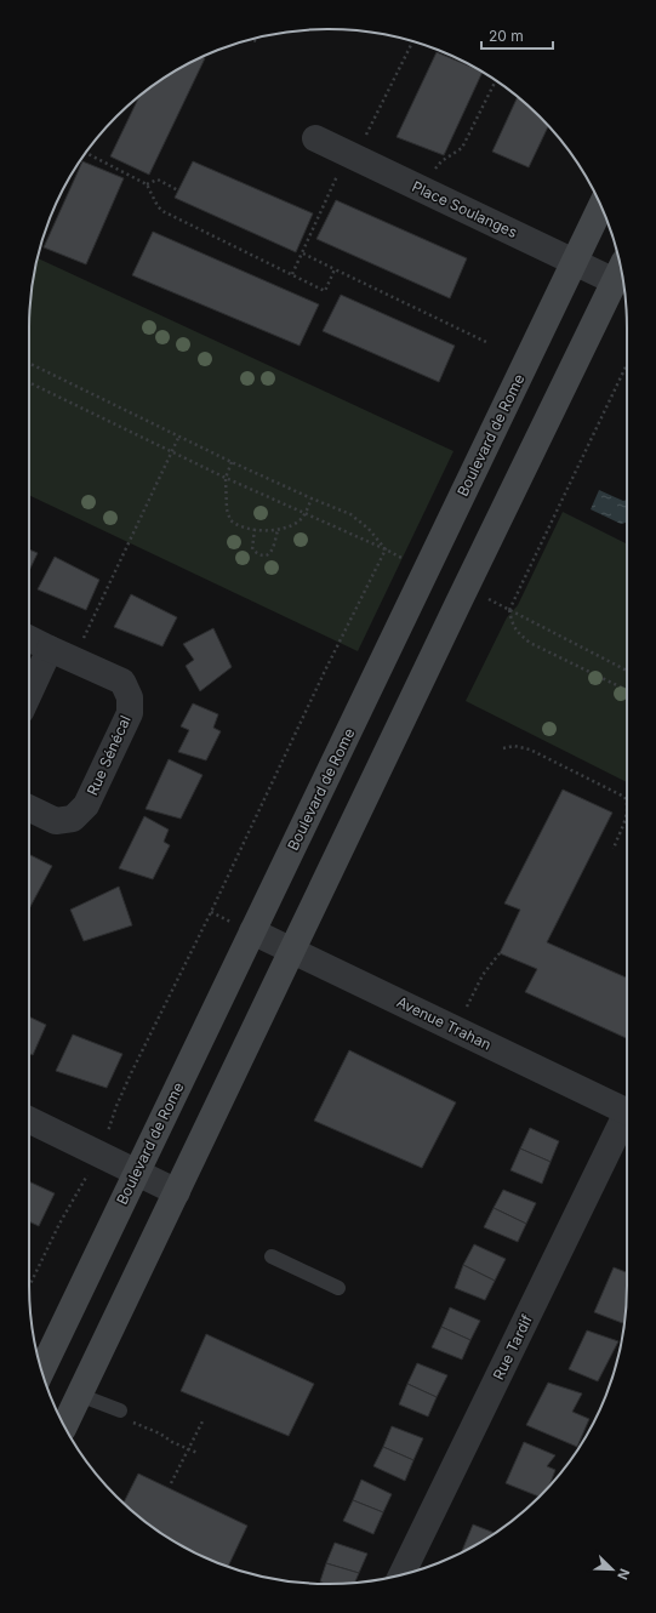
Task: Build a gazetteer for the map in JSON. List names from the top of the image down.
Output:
{
  "streets": {
    "main road": ["Boulevard de Rome"],
    "street": [
      "Place Soulanges",
      "Rue Sénécal",
      "Avenue Trahan",
      "Rue Tardif"
    ]
  },
  "crossings": [
    ["Place Soulanges", "Boulevard de Rome"],
    ["Boulevard de Rome", "Avenue Trahan"]
  ],
  "scale_bar": "20 m",
  "north": "bottom right"
}
